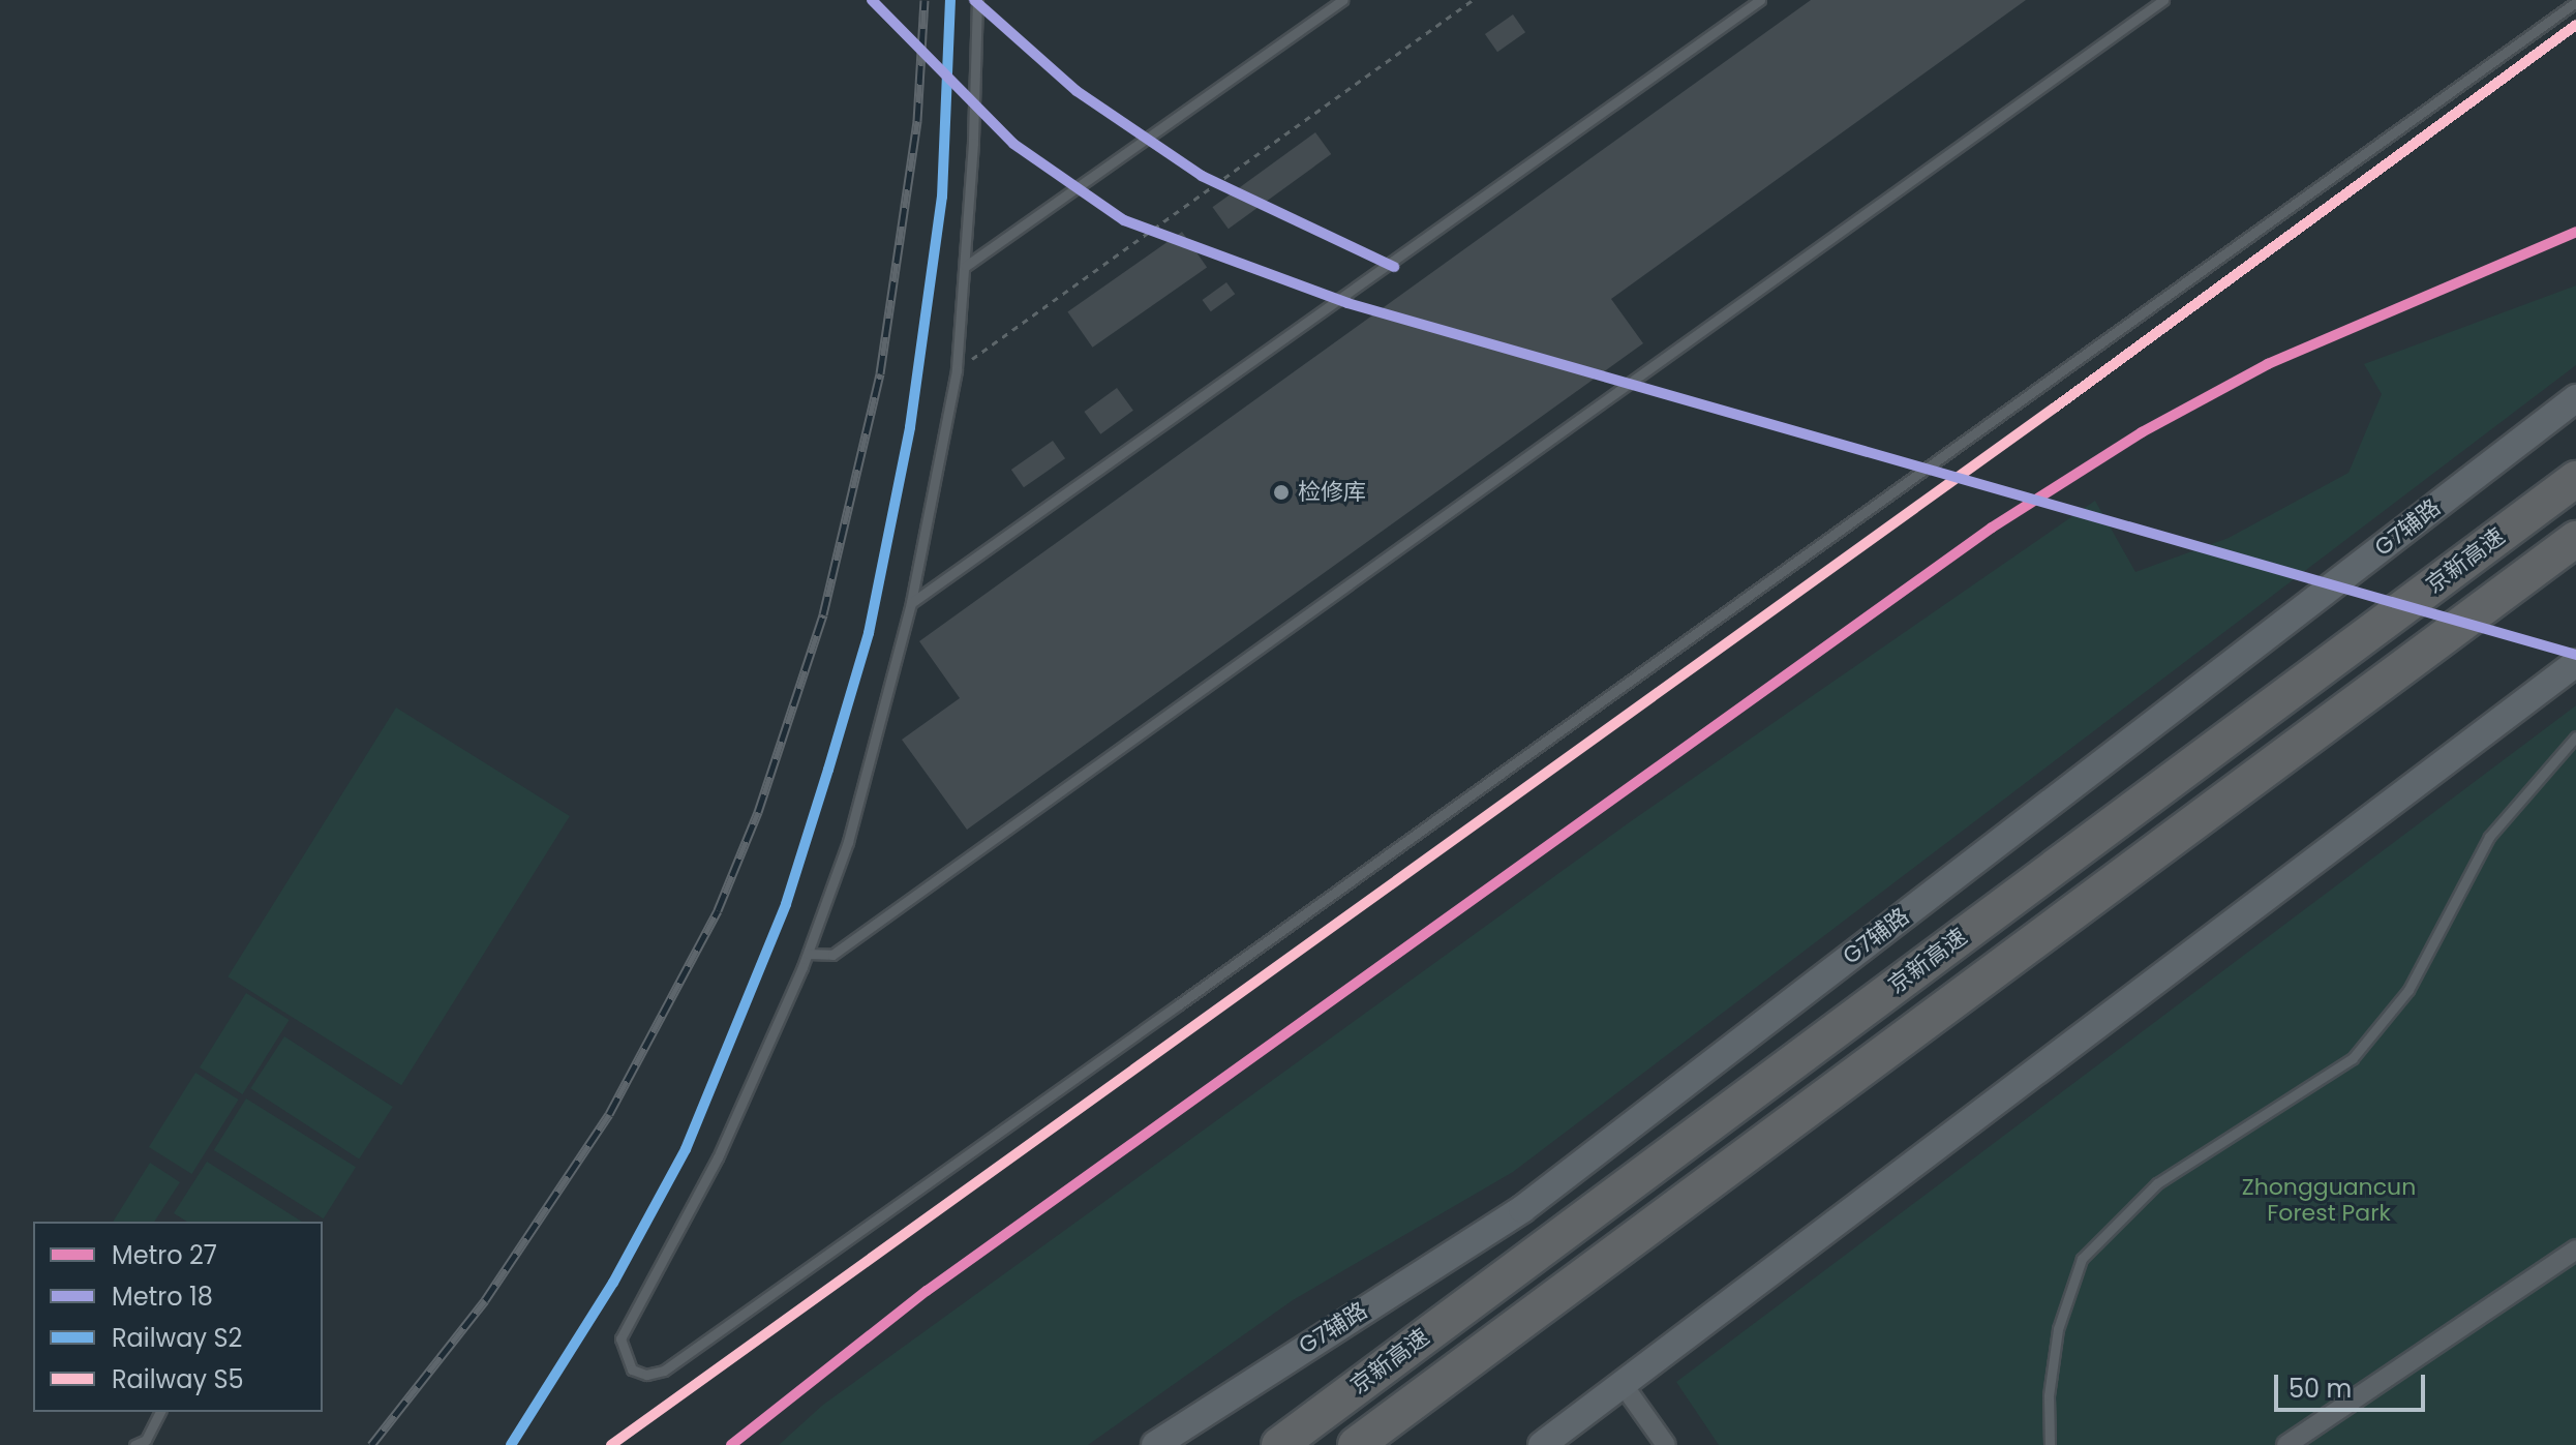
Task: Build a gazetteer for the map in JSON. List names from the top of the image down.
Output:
{
  "streets": {
    "highway": ["京新高速"],
    "street": ["G7辅路"]
  },
  "parks": ["Zhongguancun Forest Park"],
  "places": ["检修库"],
  "lines": [
    "metro line 18",
    "rail line S2",
    "rail line S5",
    "metro line 27"
  ],
  "legend": [
    "Metro 27",
    "Metro 18",
    "Railway S2",
    "Railway S5"
  ],
  "scale_bar": "50 m"
}
